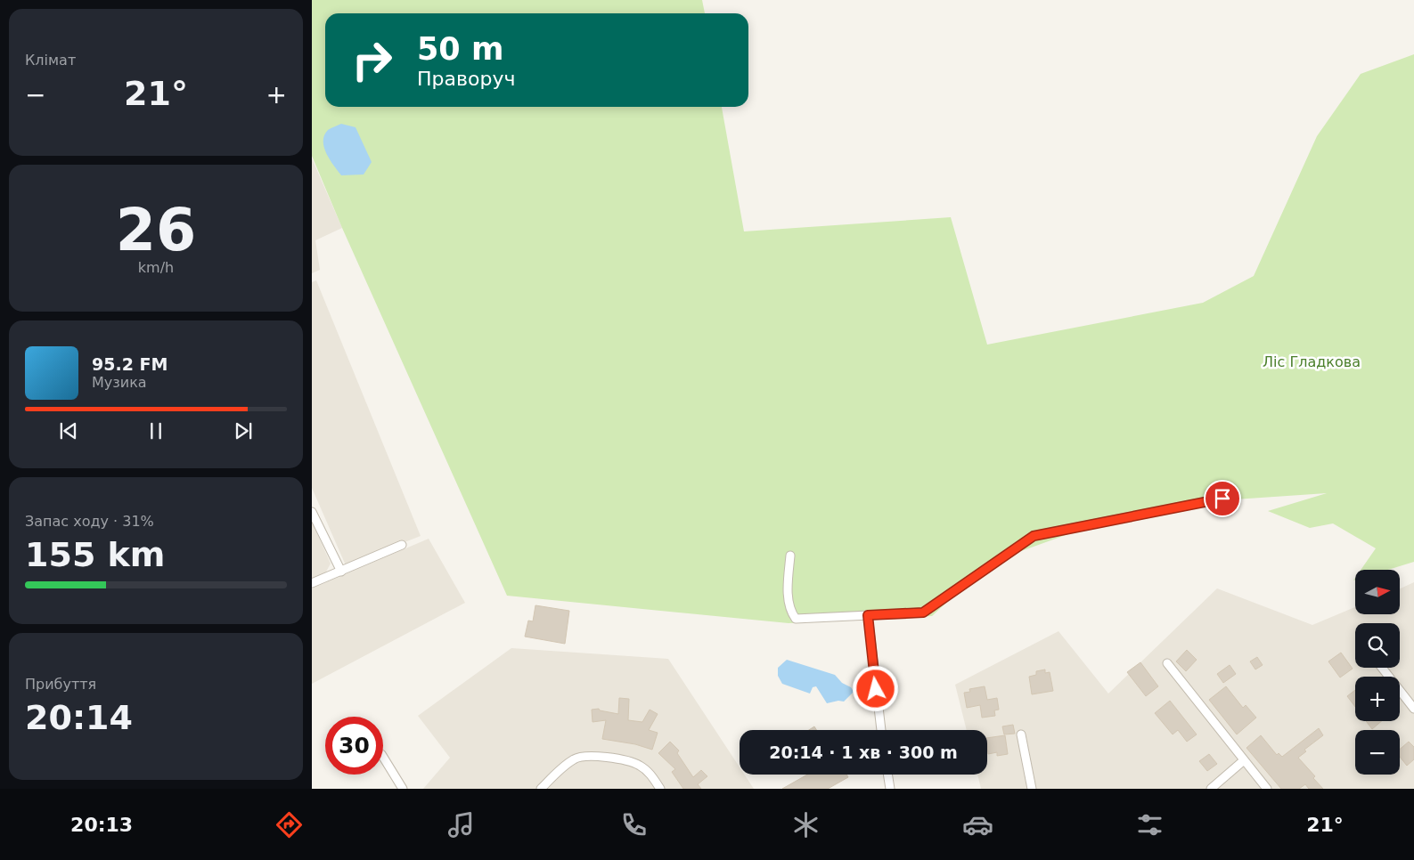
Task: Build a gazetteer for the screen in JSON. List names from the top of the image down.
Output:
{
  "parks": ["Ліс Гладкова"],
  "north": "right",
  "page": {
    "tile": [
      "Клімат",
      ["26", "km/h"],
      ["Запас ходу · 31%", "155 km"],
      ["Прибуття", "20:14"]
    ],
    "turn": ["50 m", "Праворуч"],
    "heat": ["−", "21°", "+"],
    "song": ["95.2 FM", "Музика"],
    "map_buttons": ["+", "−"],
    "limit": "30",
    "trip": "20:14 · 1 хв · 300 m",
    "tabs": ["20:13", "21°"]
  }
}
